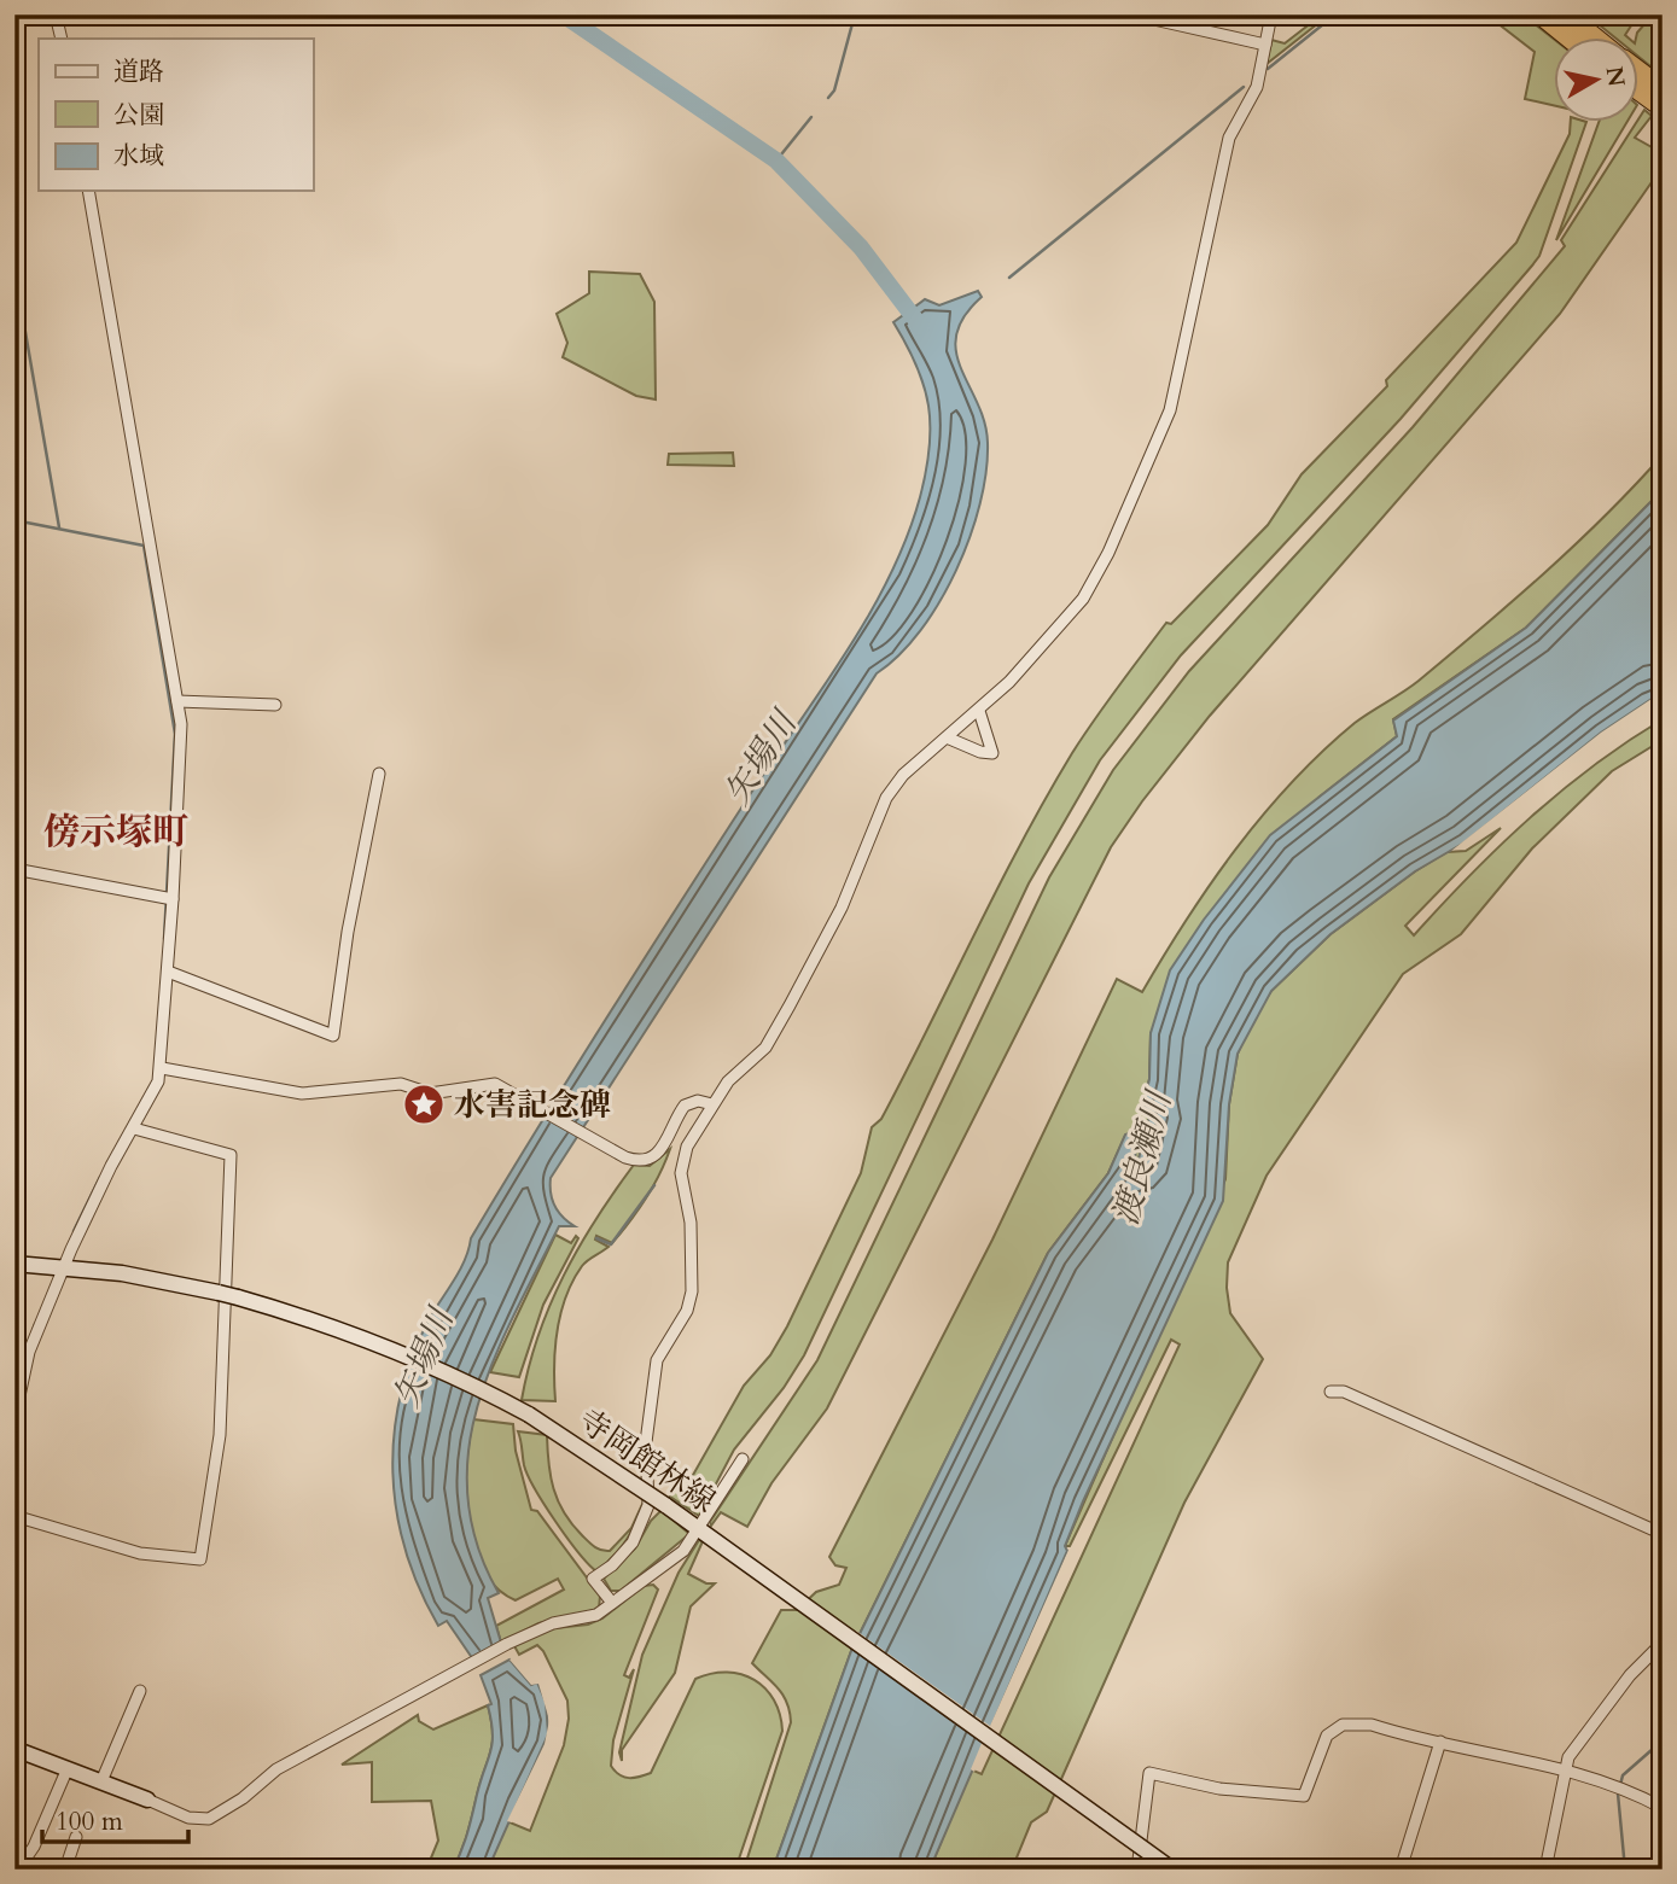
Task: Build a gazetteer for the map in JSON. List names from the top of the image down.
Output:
{
  "streets": {
    "main road": ["寺岡館林線"]
  },
  "districts": ["傍示塚町"],
  "water": ["矢場川", "渡良瀬川"],
  "places": {
    "place": ["水害記念碑"]
  },
  "legend": ["道路", "公園", "水域"],
  "scale_bar": "100 m",
  "north": "right"
}
